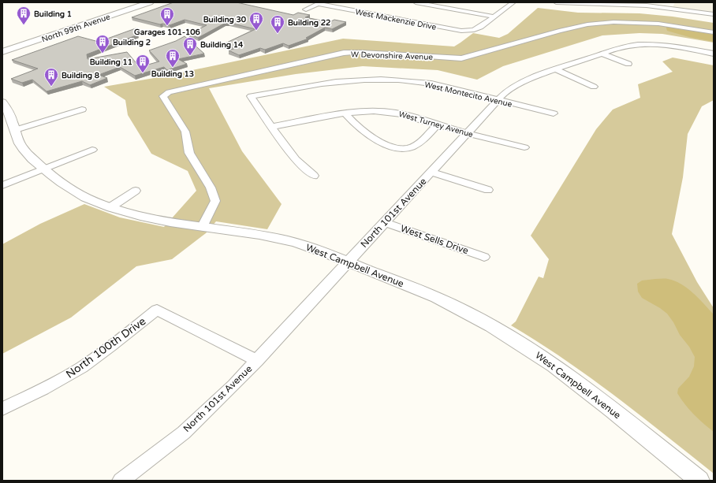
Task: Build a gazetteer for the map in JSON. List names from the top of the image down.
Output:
{
  "streets": {
    "main road": ["North 99th Avenue"],
    "street": [
      "West Mackenzie Drive",
      "W Devonshire Avenue",
      "West Montecito Avenue",
      "West Turney Avenue",
      "North 101st Avenue",
      "West Sells Drive",
      "West Campbell Avenue",
      "North 100th Drive"
    ]
  },
  "crossings": [
    ["W Devonshire Avenue", "West Campbell Avenue"],
    ["West Montecito Avenue", "West Turney Avenue"],
    ["West Montecito Avenue", "North 101st Avenue"],
    ["West Turney Avenue", "North 101st Avenue"],
    ["North 101st Avenue", "West Sells Drive"],
    ["North 101st Avenue", "West Campbell Avenue"],
    ["North 101st Avenue", "North 100th Drive"]
  ],
  "places": {
    "building": [
      "Building 1",
      "Garages 101-106",
      "Building 30",
      "Building 22",
      "Building 2",
      "Building 14",
      "Building 13",
      "Building 11",
      "Building 8"
    ]
  }
}
